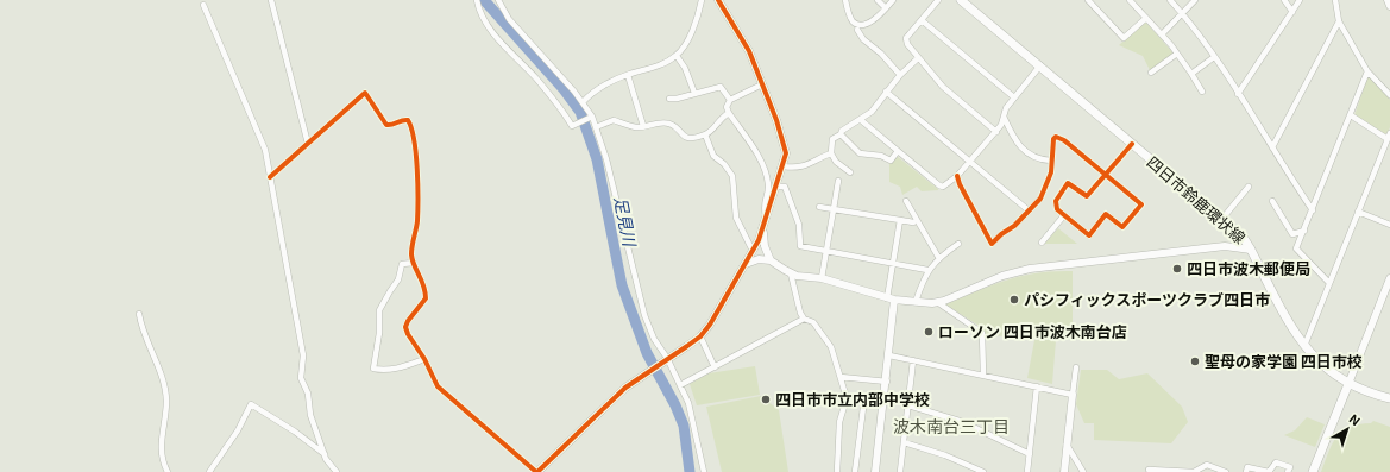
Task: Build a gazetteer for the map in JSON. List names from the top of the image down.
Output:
{
  "streets": {
    "main road": ["四日市鈴鹿環状線"]
  },
  "districts": ["波木南台三丁目"],
  "water": ["足見川"],
  "places": [
    "四日市波木郵便局",
    "パシフィックスポーツクラブ四日市",
    "ローソン 四日市波木南台店",
    "聖母の家学園 四日市校",
    "四日市市立内部中学校"
  ],
  "north": "top right"
}
